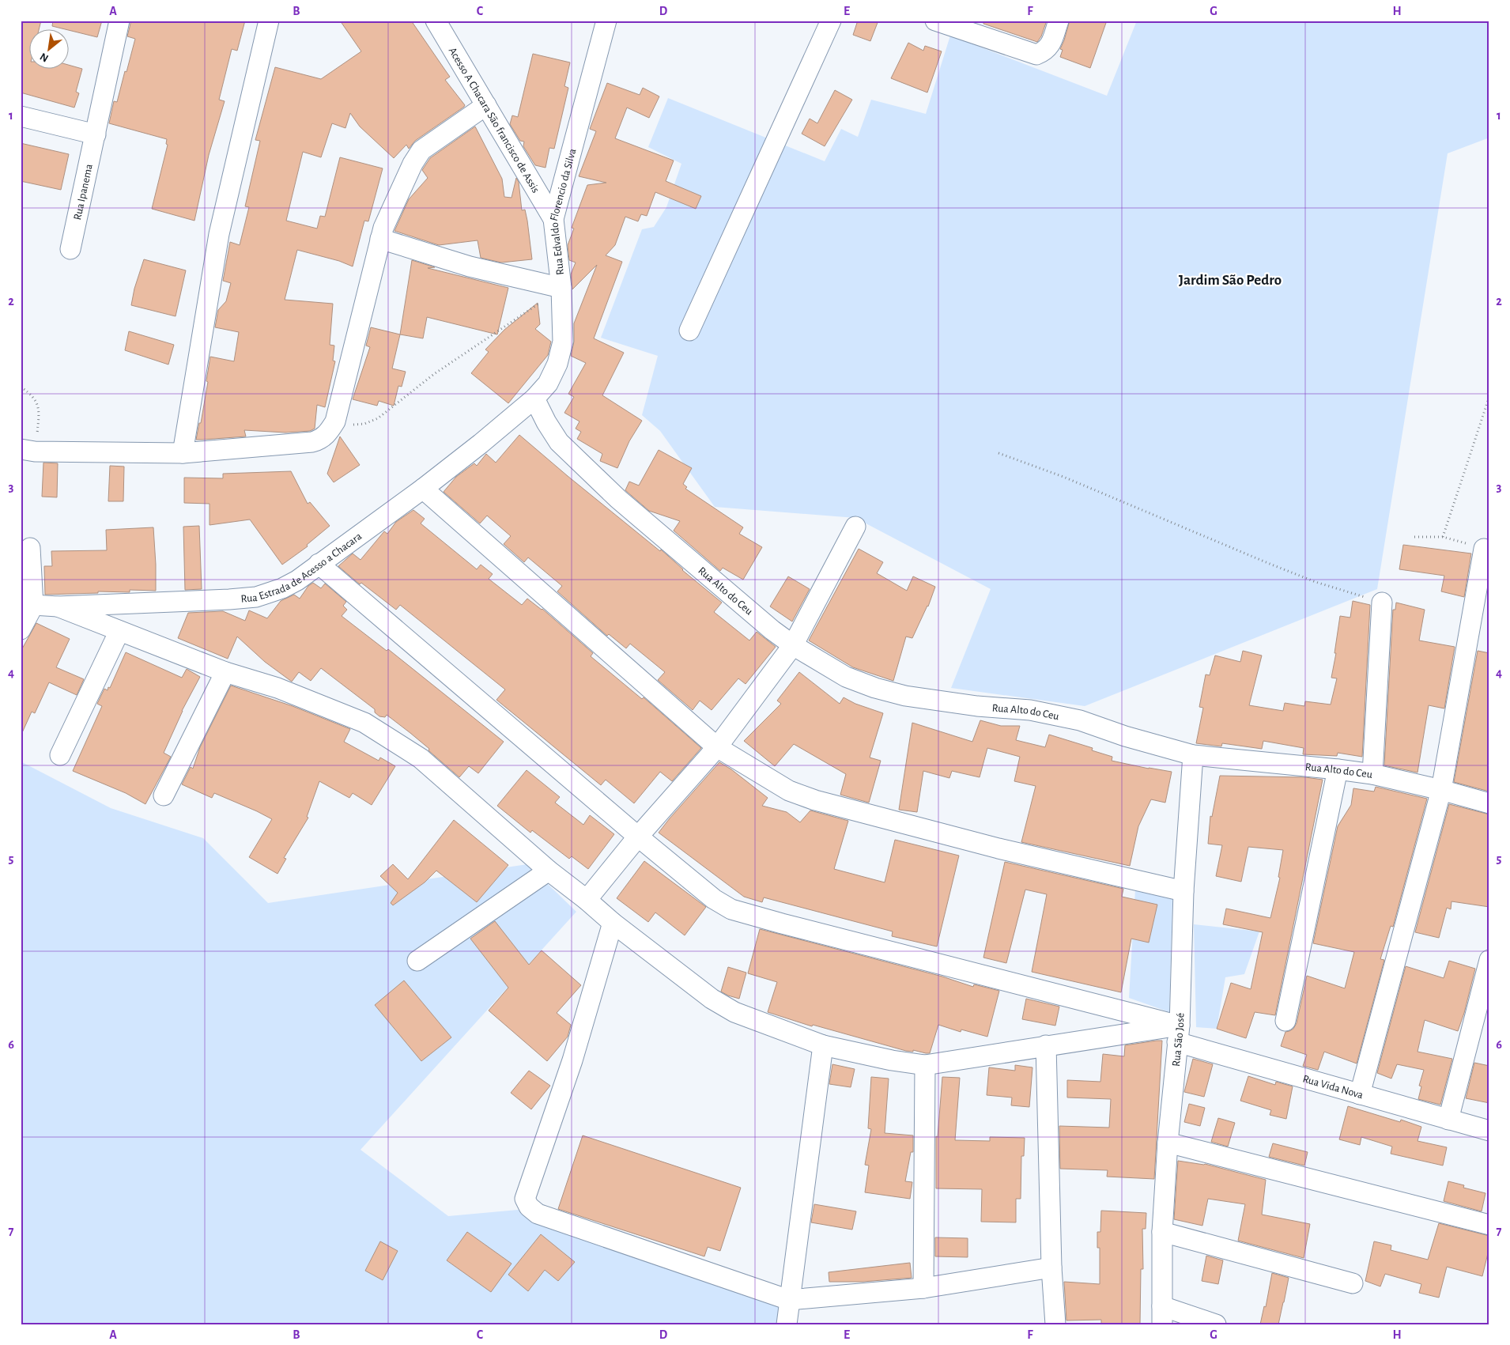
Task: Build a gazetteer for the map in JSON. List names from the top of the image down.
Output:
{
  "streets": {
    "street": [
      "Acesso A Chacara São francisco de Assis",
      "Rua Ipanema",
      "Rua Edvaldo Florencio da Silva",
      "Rua Estrada de Acesso a Chacara",
      "Rua Alto do Ceu",
      "Rua São José",
      "Rua Vida Nova"
    ]
  },
  "crossings": [
    ["Acesso A Chacara São francisco de Assis", "Rua Edvaldo Florencio da Silva"],
    ["Rua Edvaldo Florencio da Silva", "Rua Estrada de Acesso a Chacara"],
    ["Rua Edvaldo Florencio da Silva", "Rua Alto do Ceu"],
    ["Rua Estrada de Acesso a Chacara", "Rua Alto do Ceu"],
    ["Rua Estrada de Acesso a Chacara", "Rua Vida Nova"],
    ["Rua Alto do Ceu", "Rua São José"],
    ["Rua São José", "Rua Vida Nova"]
  ],
  "districts": ["Jardim São Pedro"],
  "north": "bottom left",
  "grid": {
    "columns": [
      "A",
      "B",
      "C",
      "D",
      "E",
      "F",
      "G",
      "H"
    ],
    "rows": [
      "1",
      "2",
      "3",
      "4",
      "5",
      "6",
      "7"
    ]
  }
}
